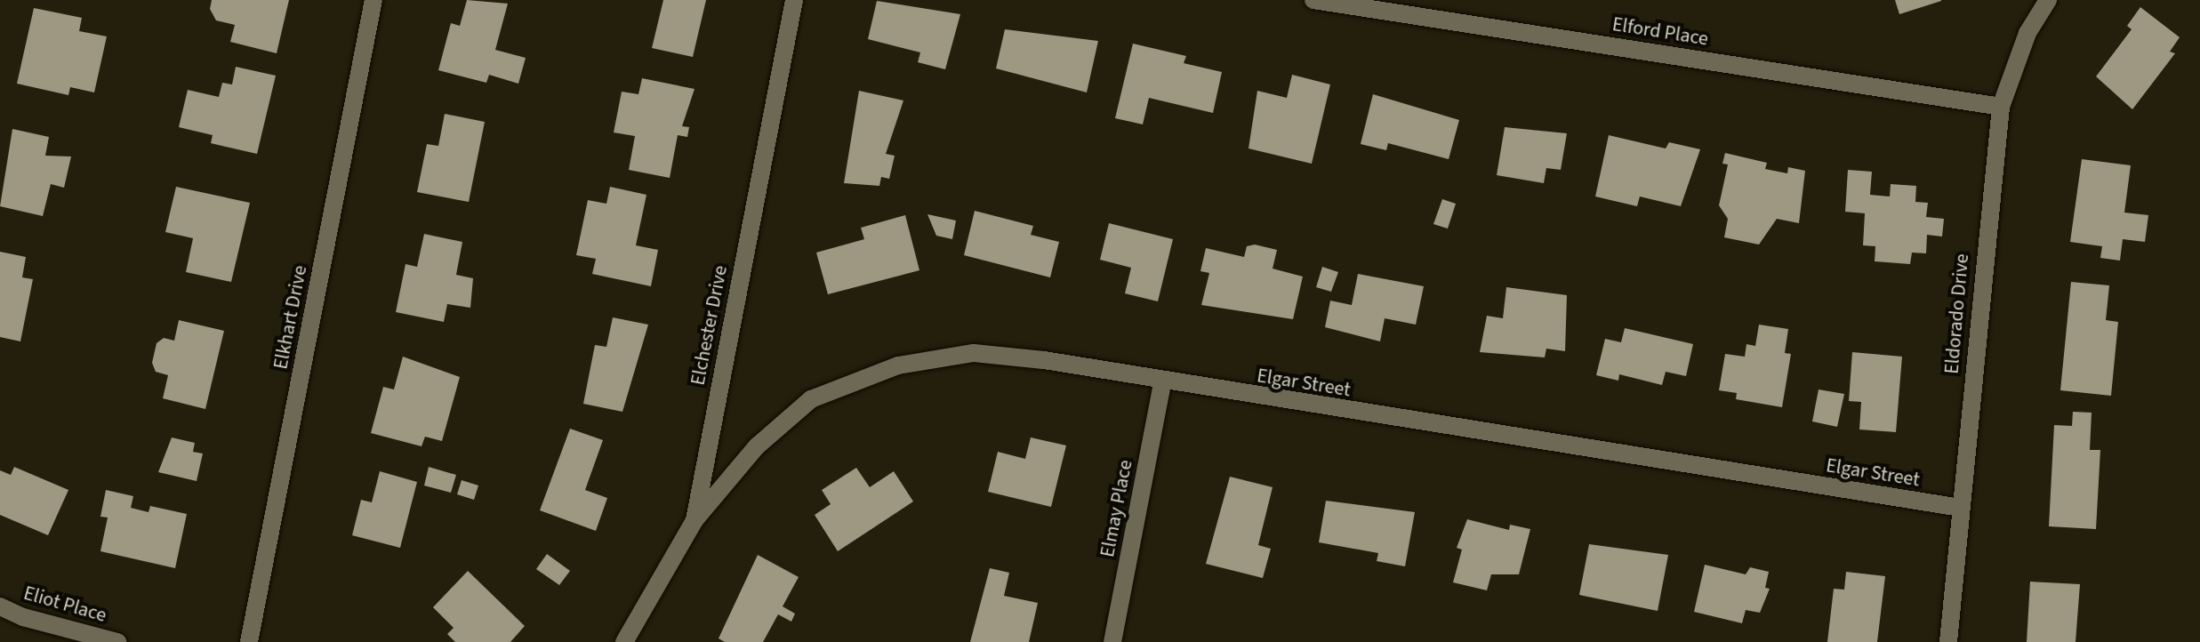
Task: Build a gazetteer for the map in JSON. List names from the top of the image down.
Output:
{
  "streets": {
    "street": [
      "Elford Place",
      "Eldorado Drive",
      "Elkhart Drive",
      "Elchester Drive",
      "Elgar Street",
      "Elmay Place",
      "Eliot Place"
    ]
  },
  "crossings": [
    ["Elford Place", "Eldorado Drive"],
    ["Eldorado Drive", "Elgar Street"],
    ["Elchester Drive", "Elgar Street"],
    ["Elgar Street", "Elmay Place"]
  ]
}
